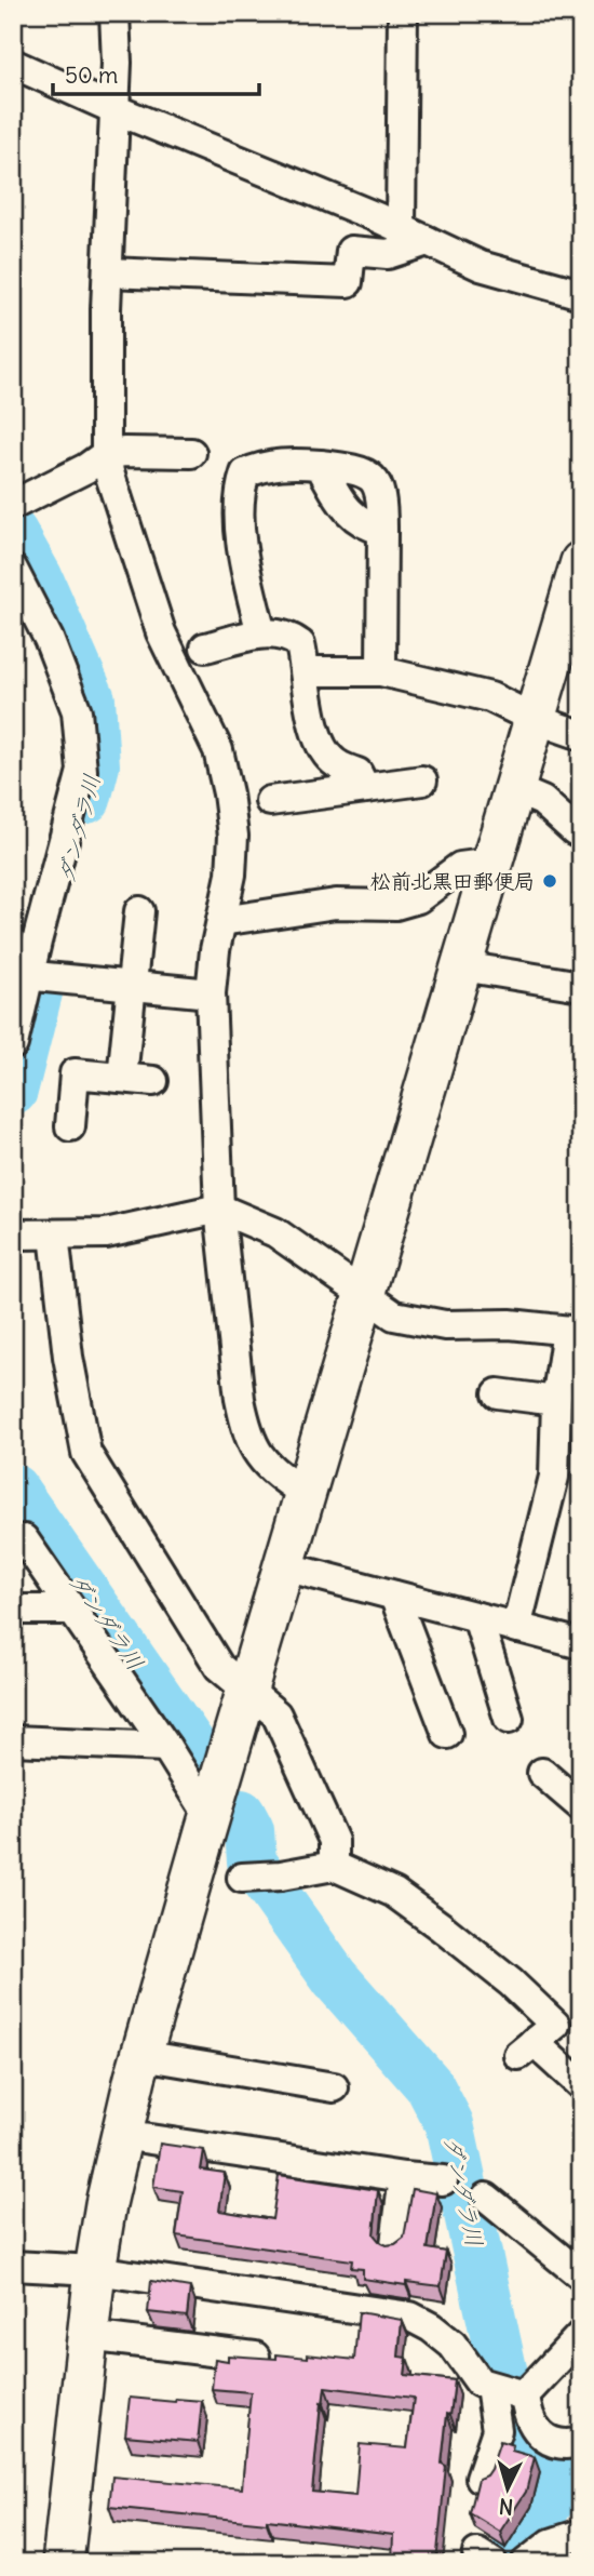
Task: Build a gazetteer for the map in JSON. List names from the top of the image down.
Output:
{
  "water": ["ダンダラ川"],
  "places": ["松前北黒田郵便局"],
  "scale_bar": "50 m",
  "north": "bottom"
}
